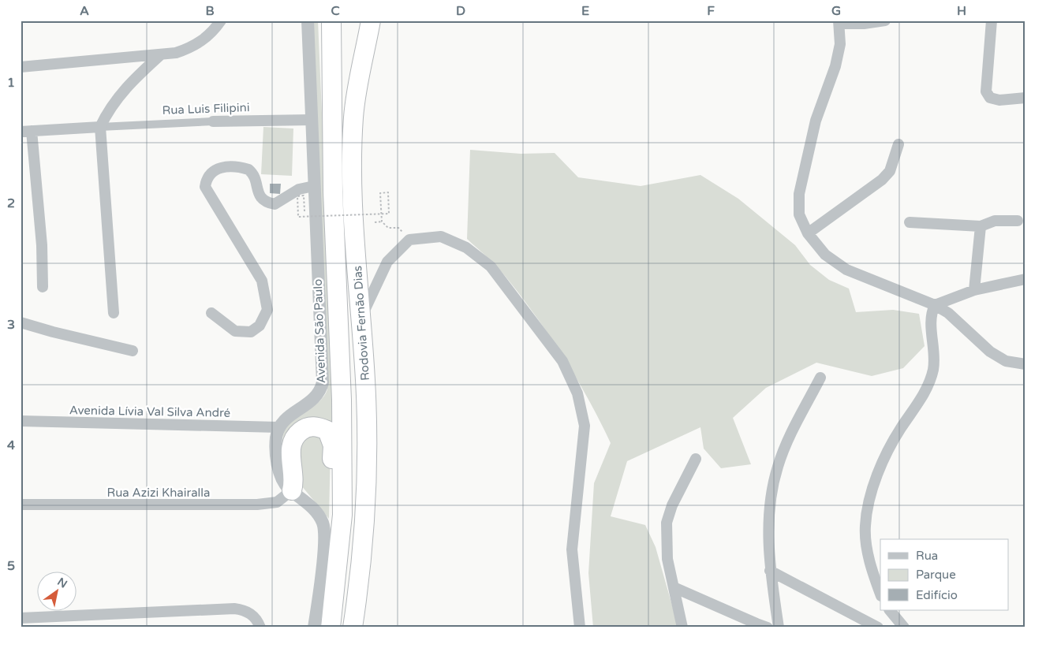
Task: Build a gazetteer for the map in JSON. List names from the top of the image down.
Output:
{
  "streets": {
    "highway": ["Rodovia Fernão Dias"],
    "street": [
      "Rua Luis Filipini",
      "Avenida São Paulo",
      "Avenida Lívia Val Silva André",
      "Rua Azizi Khairalla"
    ]
  },
  "crossings": [
    ["Rua Luis Filipini", "Avenida São Paulo"],
    ["Avenida São Paulo", "Avenida Lívia Val Silva André"]
  ],
  "legend": ["Rua", "Parque", "Edifício"],
  "north": "top right",
  "grid": {
    "columns": [
      "A",
      "B",
      "C",
      "D",
      "E",
      "F",
      "G",
      "H"
    ],
    "rows": [
      "1",
      "2",
      "3",
      "4",
      "5"
    ]
  }
}
